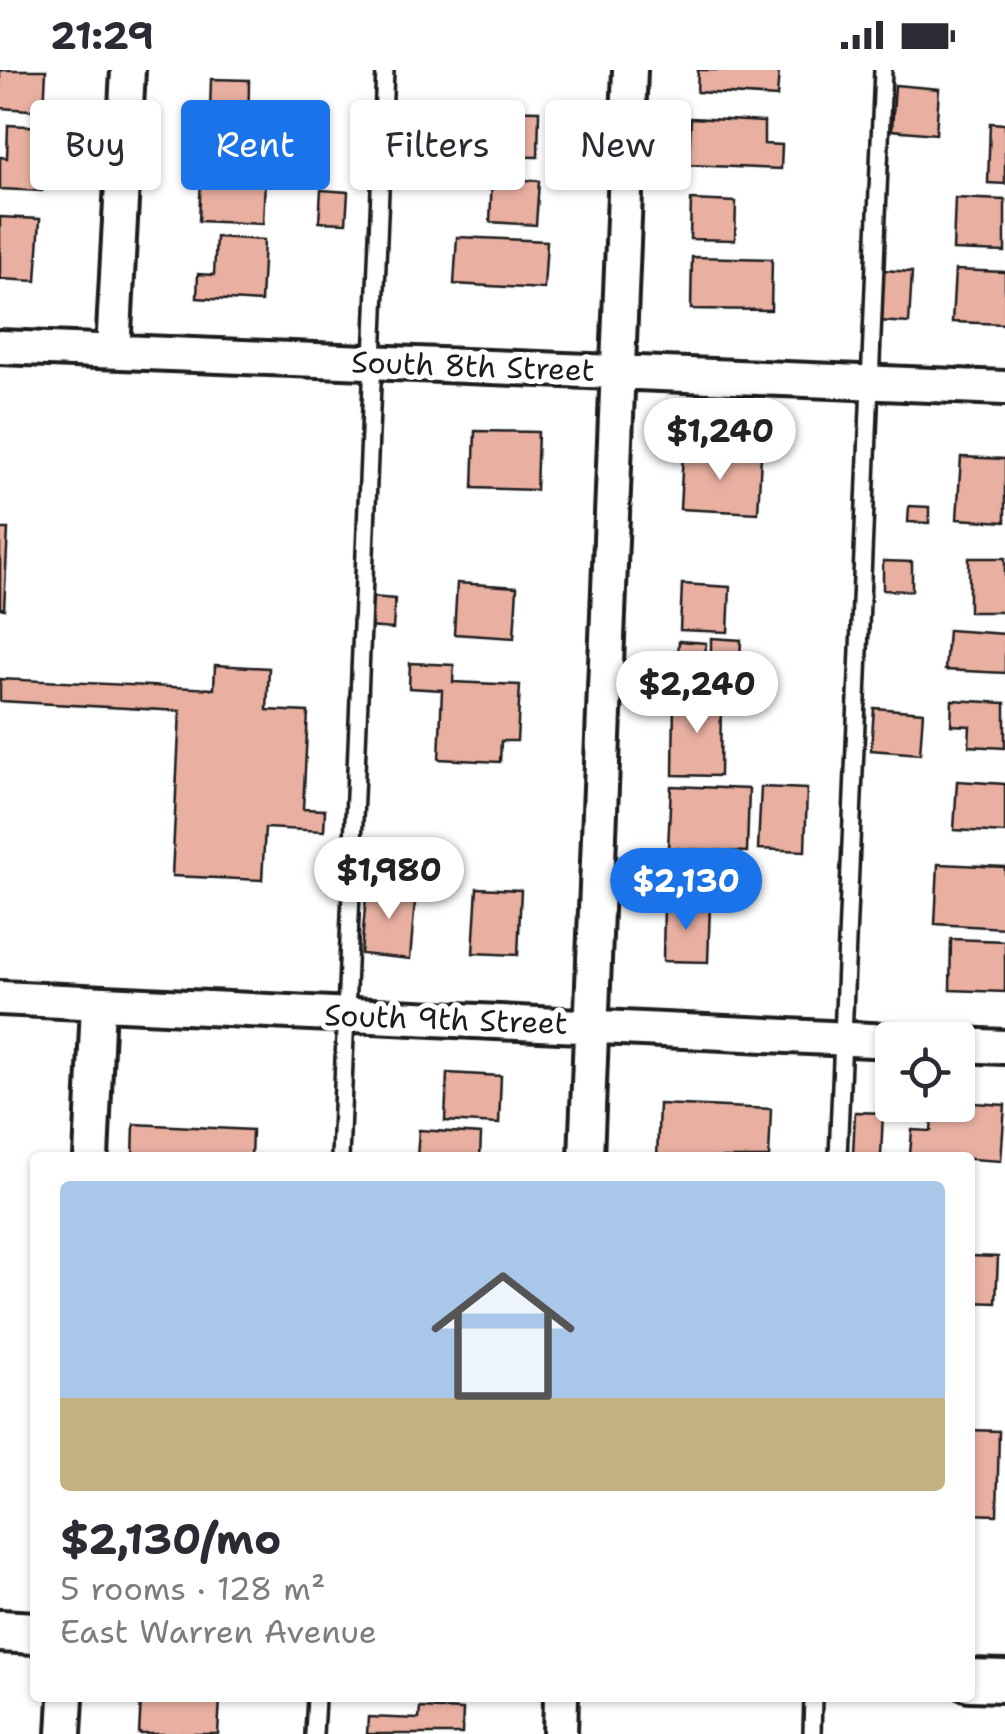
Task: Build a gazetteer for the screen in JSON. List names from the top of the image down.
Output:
{
  "streets": {
    "street": ["South 8th Street", "South 9th Street"]
  },
  "page": {
    "status": "21:29",
    "chip": [
      "Buy",
      "Rent",
      "Filters",
      "New"
    ],
    "price": [
      "$1,240",
      "$2,240",
      "$1,980",
      "$2,130"
    ],
    "list": [
      {
        "name": "$2,130/mo",
        "note": "5 rooms · 128 m² · East Warren Avenue"
      }
    ]
  }
}
